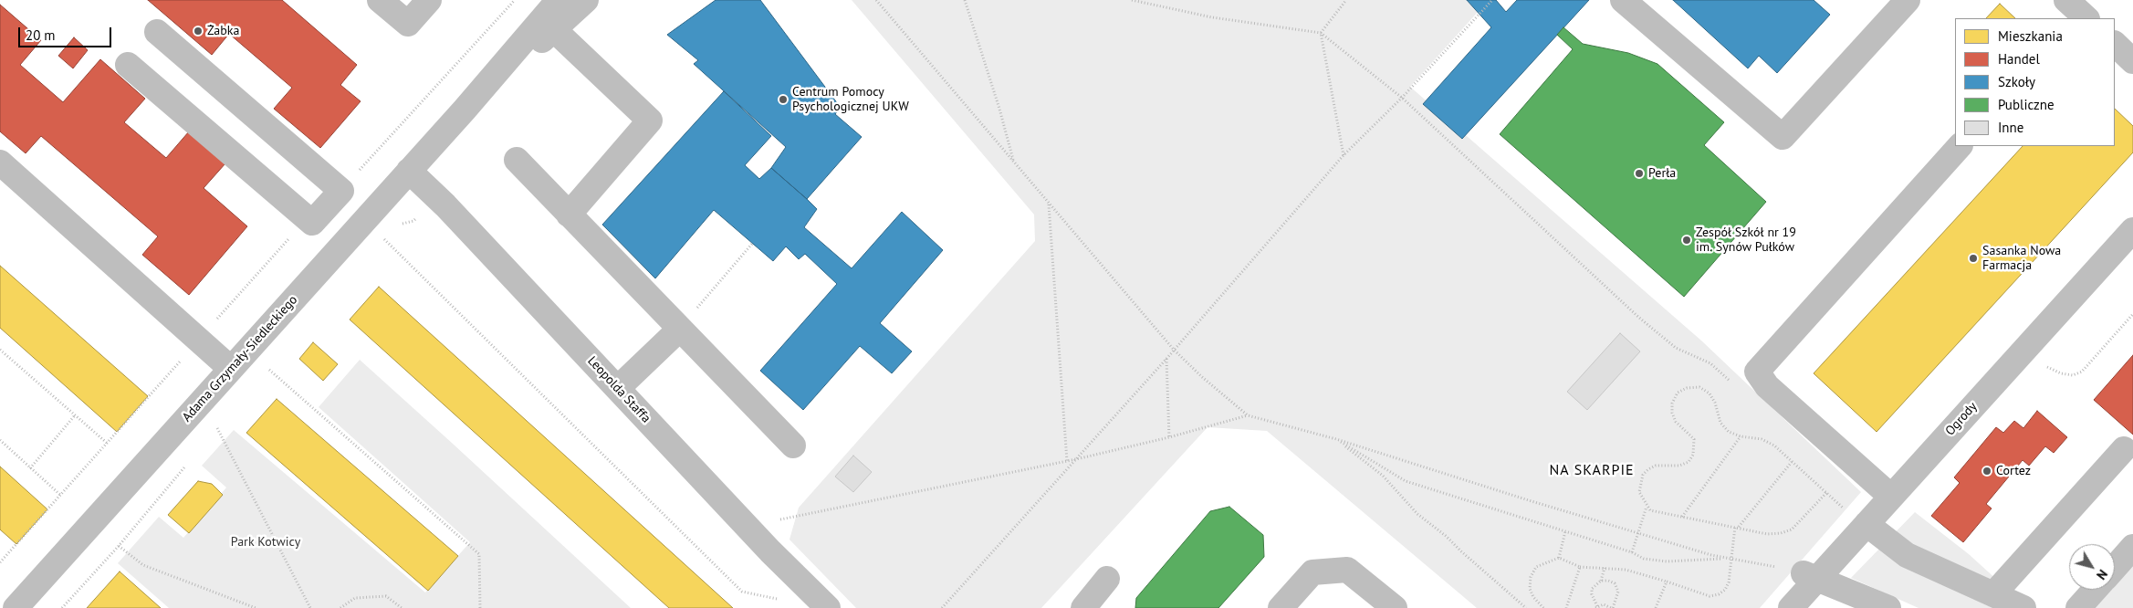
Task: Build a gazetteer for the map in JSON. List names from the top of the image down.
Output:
{
  "streets": {
    "street": ["Adama Grzymały-Siedleckiego", "Leopolda Staffa", "Ogrody"]
  },
  "crossings": [
    ["Adama Grzymały-Siedleckiego", "Leopolda Staffa"]
  ],
  "districts": ["NA SKARPIE"],
  "parks": ["Park Kotwicy"],
  "places": [
    "Żabka",
    "Centrum Pomocy Psychologicznej UKW",
    "Perła",
    "Zespół Szkół nr 19 im. Synów Pułków",
    "Sasanka Nowa Farmacja",
    "Cortez"
  ],
  "legend": [
    "Mieszkania",
    "Handel",
    "Szkoły",
    "Publiczne",
    "Inne"
  ],
  "scale_bar": "20 m",
  "north": "bottom right"
}
